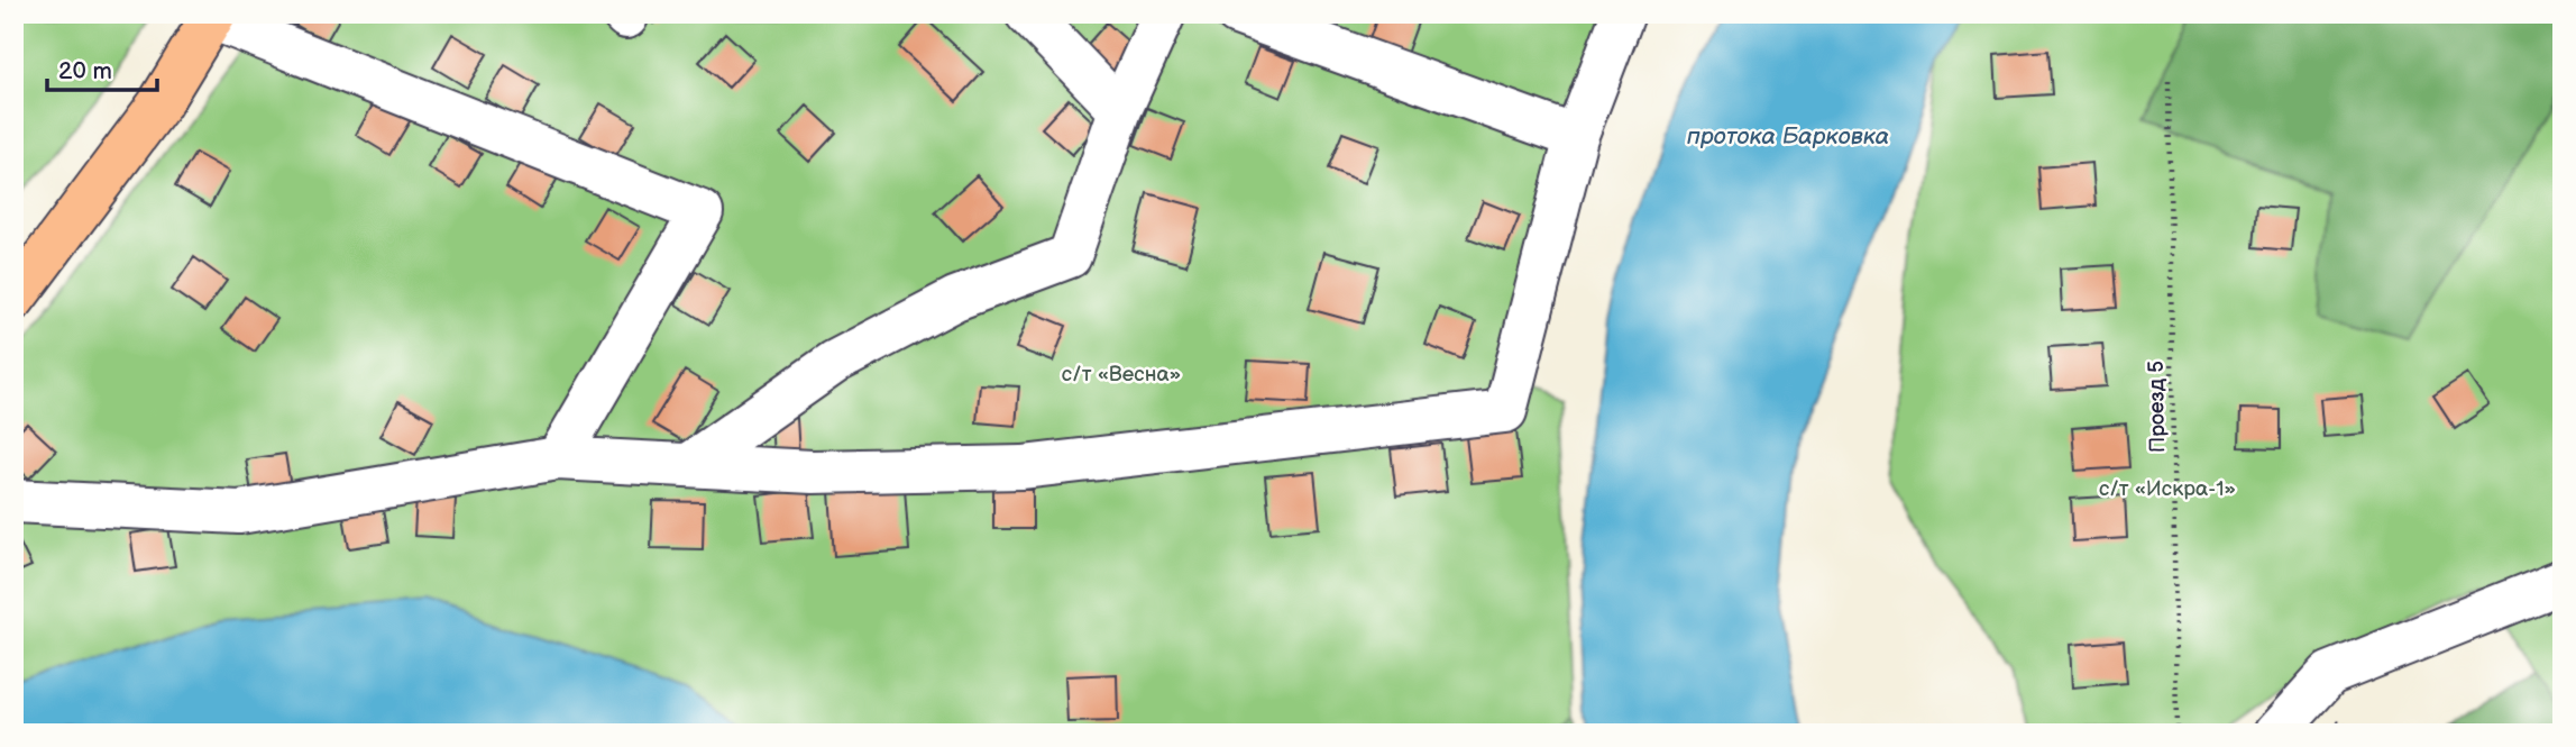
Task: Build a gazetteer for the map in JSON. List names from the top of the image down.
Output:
{
  "streets": {
    "path": ["Проезд 5"]
  },
  "water": ["протока Барковка"],
  "parks": ["с/т «Весна»", "с/т «Искра-1»"],
  "scale_bar": "20 m"
}
